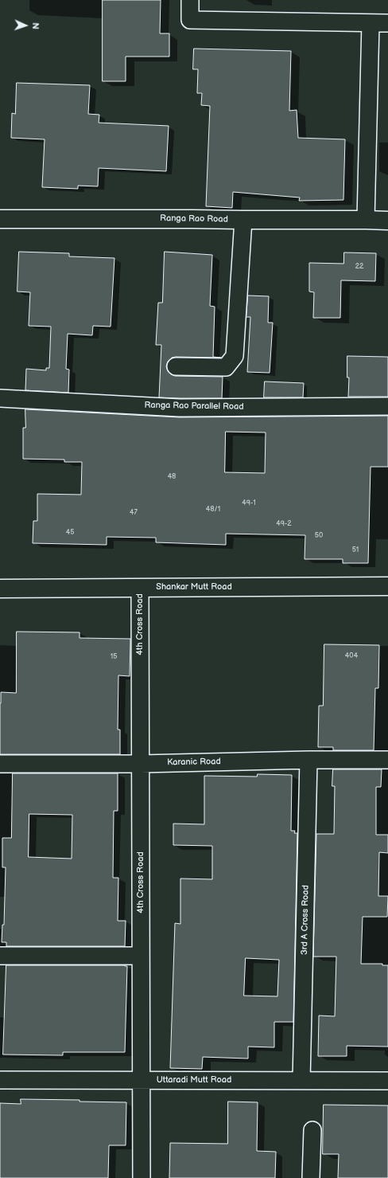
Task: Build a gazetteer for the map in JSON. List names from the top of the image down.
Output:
{
  "streets": {
    "street": [
      "Ranga Rao Road",
      "Ranga Rao Parallel Road",
      "Shankar Mutt Road",
      "4th Cross Road",
      "Karanic Road",
      "3rd A Cross Road",
      "Uttaradi Mutt Road"
    ]
  },
  "crossings": [
    ["Shankar Mutt Road", "4th Cross Road"],
    ["4th Cross Road", "Karanic Road"],
    ["4th Cross Road", "Uttaradi Mutt Road"],
    ["Karanic Road", "3rd A Cross Road"],
    ["3rd A Cross Road", "Uttaradi Mutt Road"]
  ],
  "house_numbers": [
    "22",
    "48",
    "49-1",
    "48/1",
    "47",
    "49-2",
    "45",
    "50",
    "51",
    "404",
    "15"
  ],
  "north": "right"
}
